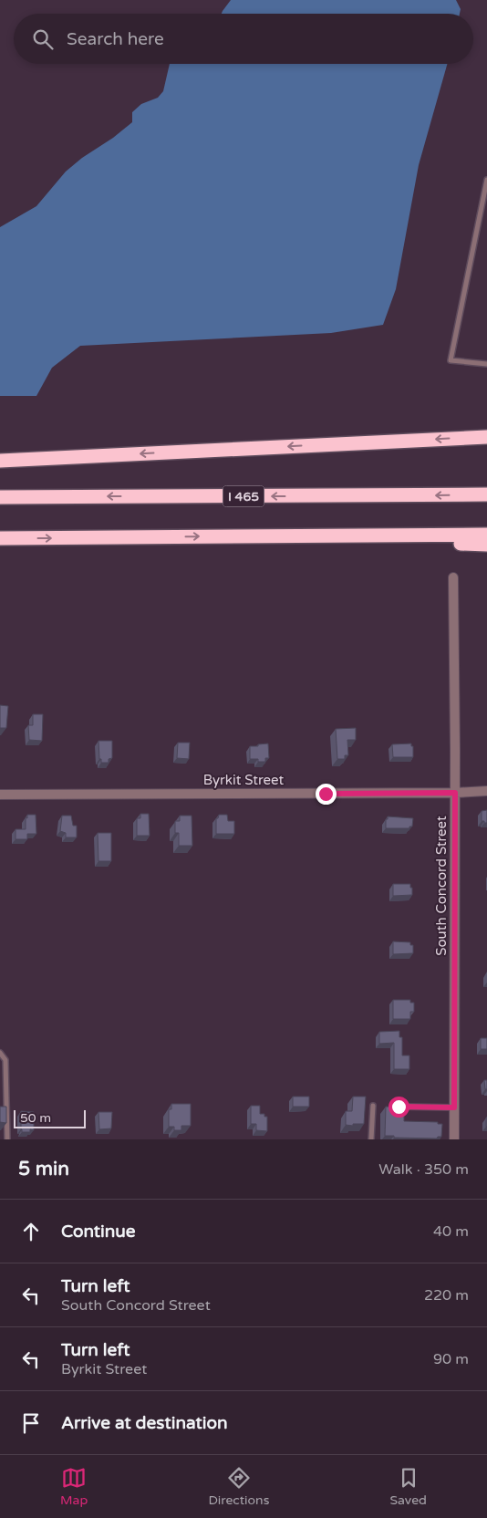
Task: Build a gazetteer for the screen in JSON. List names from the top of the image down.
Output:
{
  "streets": {
    "highway": ["I 465"],
    "street": ["Byrkit Street", "South Concord Street"]
  },
  "crossings": [
    ["Byrkit Street", "South Concord Street"]
  ],
  "scale_bar": "50 m",
  "page": {
    "search": "Search here",
    "scale": "50 m",
    "heading": ["5 min", "Walk · 350 m"],
    "list": [
      ["Continue", "40 m"],
      ["Turn left", "South Concord Street", "220 m"],
      ["Turn left", "Byrkit Street", "90 m"],
      "Arrive at destination"
    ],
    "nav": ["Map", "Directions", "Saved"]
  }
}
